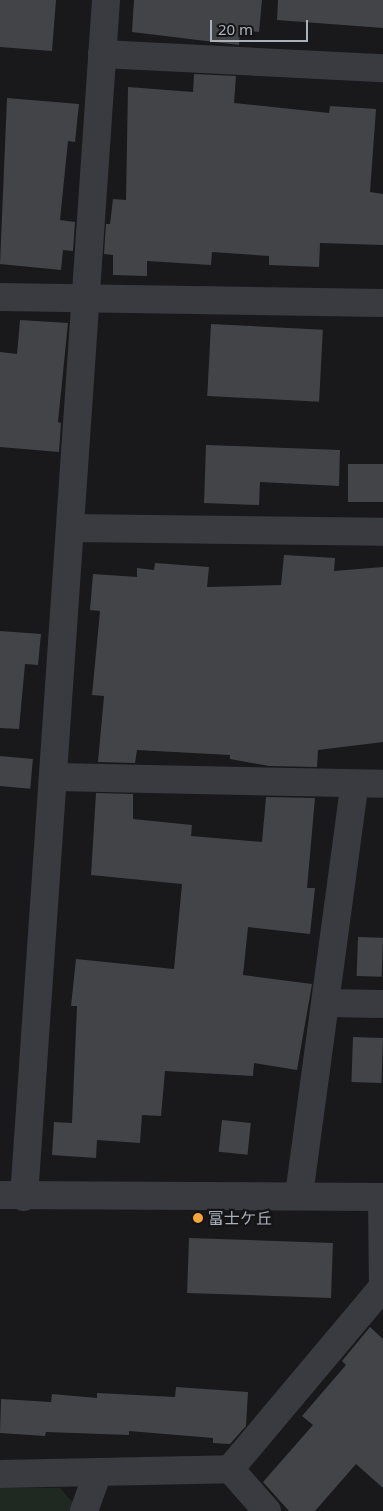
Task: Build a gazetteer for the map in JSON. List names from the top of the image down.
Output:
{
  "places": ["富士ケ丘"],
  "scale_bar": "20 m"
}
